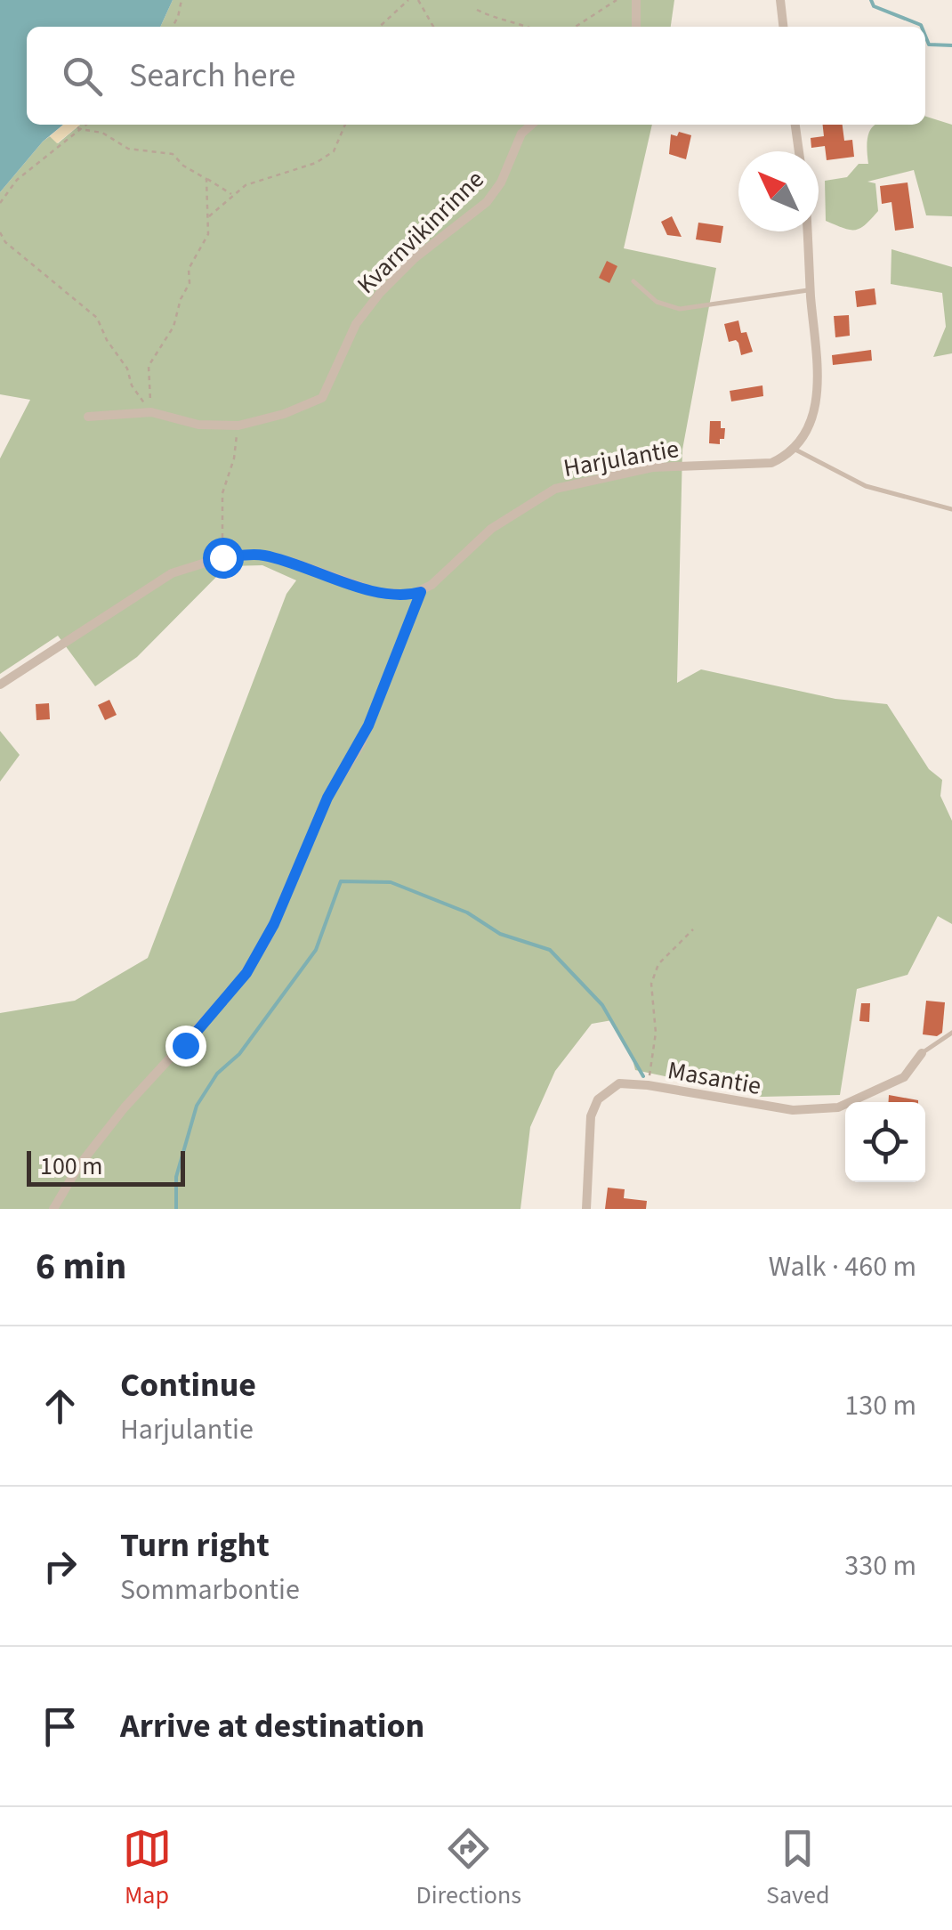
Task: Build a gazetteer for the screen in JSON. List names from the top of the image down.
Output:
{
  "streets": {
    "street": ["Kvarnvikinrinne", "Harjulantie", "Masantie"]
  },
  "scale_bar": "100 m",
  "north": "top left",
  "page": {
    "search": "Search here",
    "scale": "100 m",
    "heading": ["6 min", "Walk · 460 m"],
    "list": [
      ["Continue", "Harjulantie", "130 m"],
      ["Turn right", "Sommarbontie", "330 m"],
      "Arrive at destination"
    ],
    "nav": ["Map", "Directions", "Saved"]
  }
}
